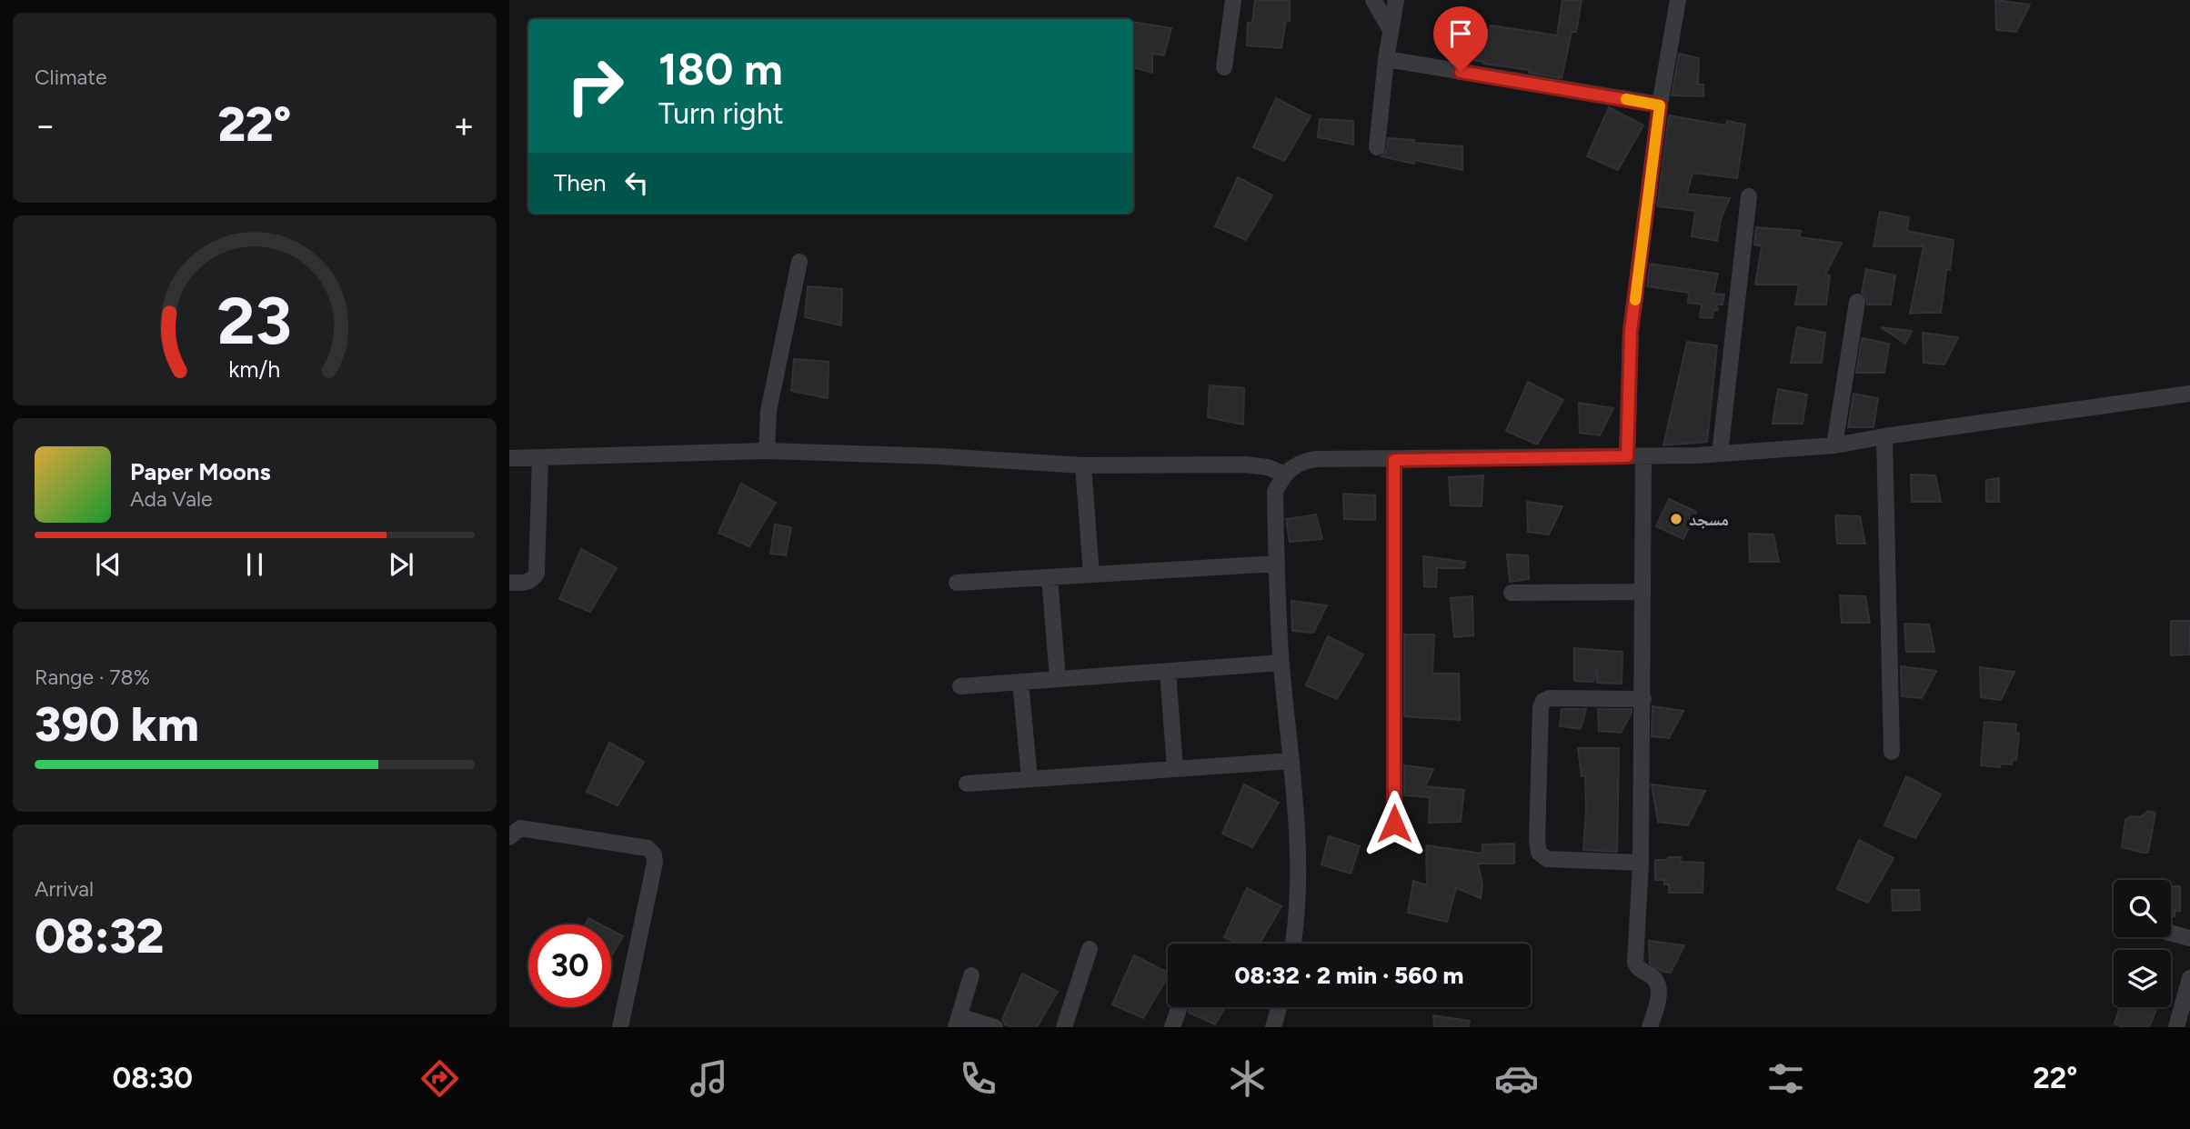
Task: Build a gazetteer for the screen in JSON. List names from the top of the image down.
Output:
{
  "places": ["مسجد"],
  "page": {
    "tile": [
      "Climate",
      ["Range · 78%", "390 km"],
      ["Arrival", "08:32"]
    ],
    "turn": ["180 m", "Turn right"],
    "heat": ["−", "22°", "+"],
    "then": "Then",
    "song": ["Paper Moons", "Ada Vale"],
    "limit": "30",
    "trip": "08:32 · 2 min · 560 m",
    "tabs": ["08:30", "22°"],
    "gauge": ["23", "km/h"]
  }
}
